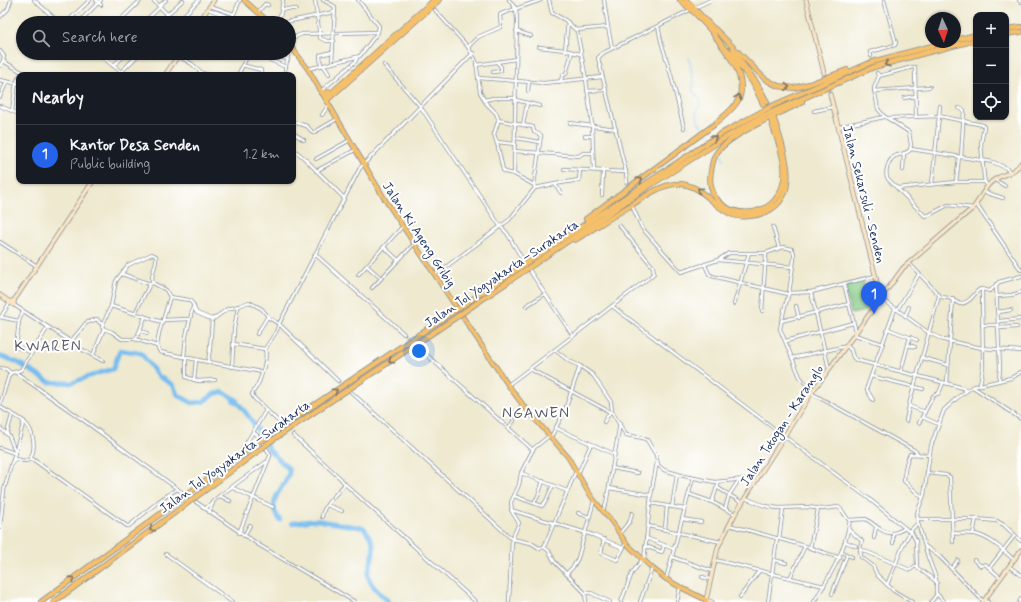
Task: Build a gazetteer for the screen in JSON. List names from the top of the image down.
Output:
{
  "streets": {
    "highway": ["Jalan Tol Yogyakarta–Surakarta"],
    "main road": ["Jalan Ki Ageng Gribig"],
    "street": ["Jalan Sekarsuli - Senden", "Jalan Totogan - Karanglo"]
  },
  "crossings": [
    ["Jalan Sekarsuli - Senden", "Jalan Totogan - Karanglo"],
    ["Jalan Ki Ageng Gribig", "Jalan Totogan - Karanglo"]
  ],
  "districts": ["KWAREN", "NGAWEN"],
  "north": "bottom",
  "page": {
    "map_buttons": ["+", "−"],
    "search": "Search here",
    "heading": "Nearby",
    "list": [
      {
        "mark": "1",
        "name": "Kantor Desa Senden",
        "note": "Public building",
        "value": "1.2 km"
      }
    ],
    "pins": "1"
  }
}
